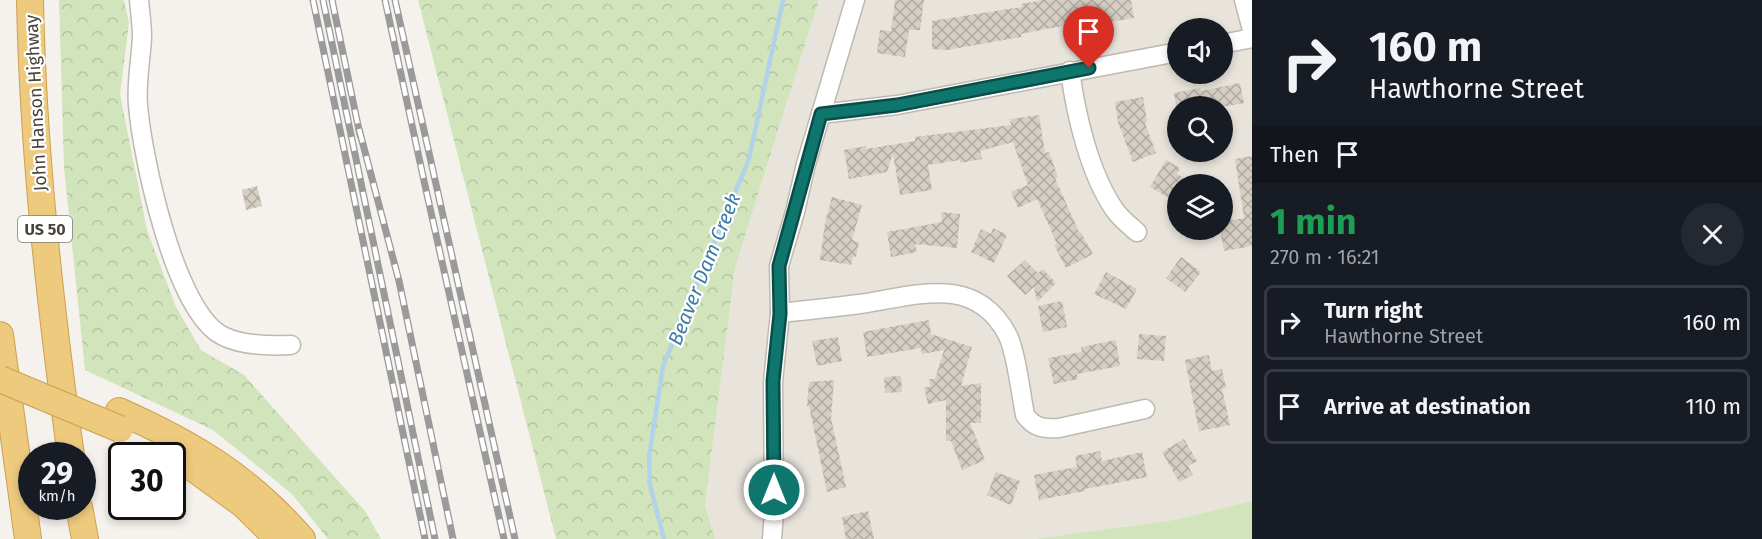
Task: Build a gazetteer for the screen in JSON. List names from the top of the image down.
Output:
{
  "streets": {
    "highway": ["John Hanson Highway", "US 50"]
  },
  "water": ["Beaver Dam Creek"],
  "page": {
    "turn": ["160 m", "Hawthorne Street"],
    "then": "Then",
    "heading": ["1 min", "270 m · 16:21"],
    "list": [
      {
        "name": "Turn right",
        "note": "Hawthorne Street",
        "value": "160 m"
      },
      {
        "name": "Arrive at destination",
        "value": "110 m"
      }
    ],
    "speed": "29 km/h",
    "limit": "30"
  }
}
